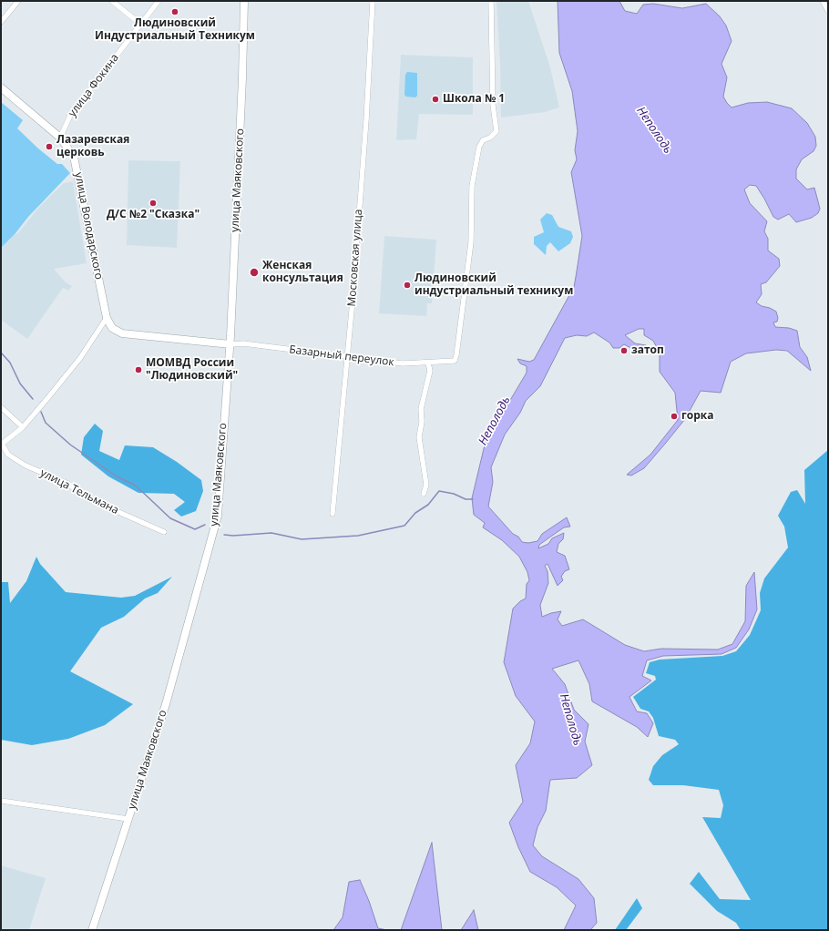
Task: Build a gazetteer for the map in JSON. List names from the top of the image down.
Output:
{
  "streets": {
    "street": [
      "улица Фокина",
      "улица Маяковского",
      "улица Володарского",
      "Московская улица",
      "Базарный переулок",
      "улица Тельмана"
    ]
  },
  "crossings": [
    ["улица Фокина", "улица Володарского"],
    ["улица Маяковского", "улица Володарского"],
    ["улица Маяковского", "Базарный переулок"],
    ["улица Володарского", "Базарный переулок"],
    ["Московская улица", "Базарный переулок"]
  ],
  "water": ["Неполодь"],
  "places": [
    "Людиновский Индустриальный Техникум",
    "Школа № 1",
    "Лазаревская церковь",
    "Д/С №2 \"Сказка\"",
    "Женская консультация",
    "Людиновский индустриальный техникум",
    "затоп",
    "МОМВД России \"Людиновский\"",
    "горка"
  ]
}
